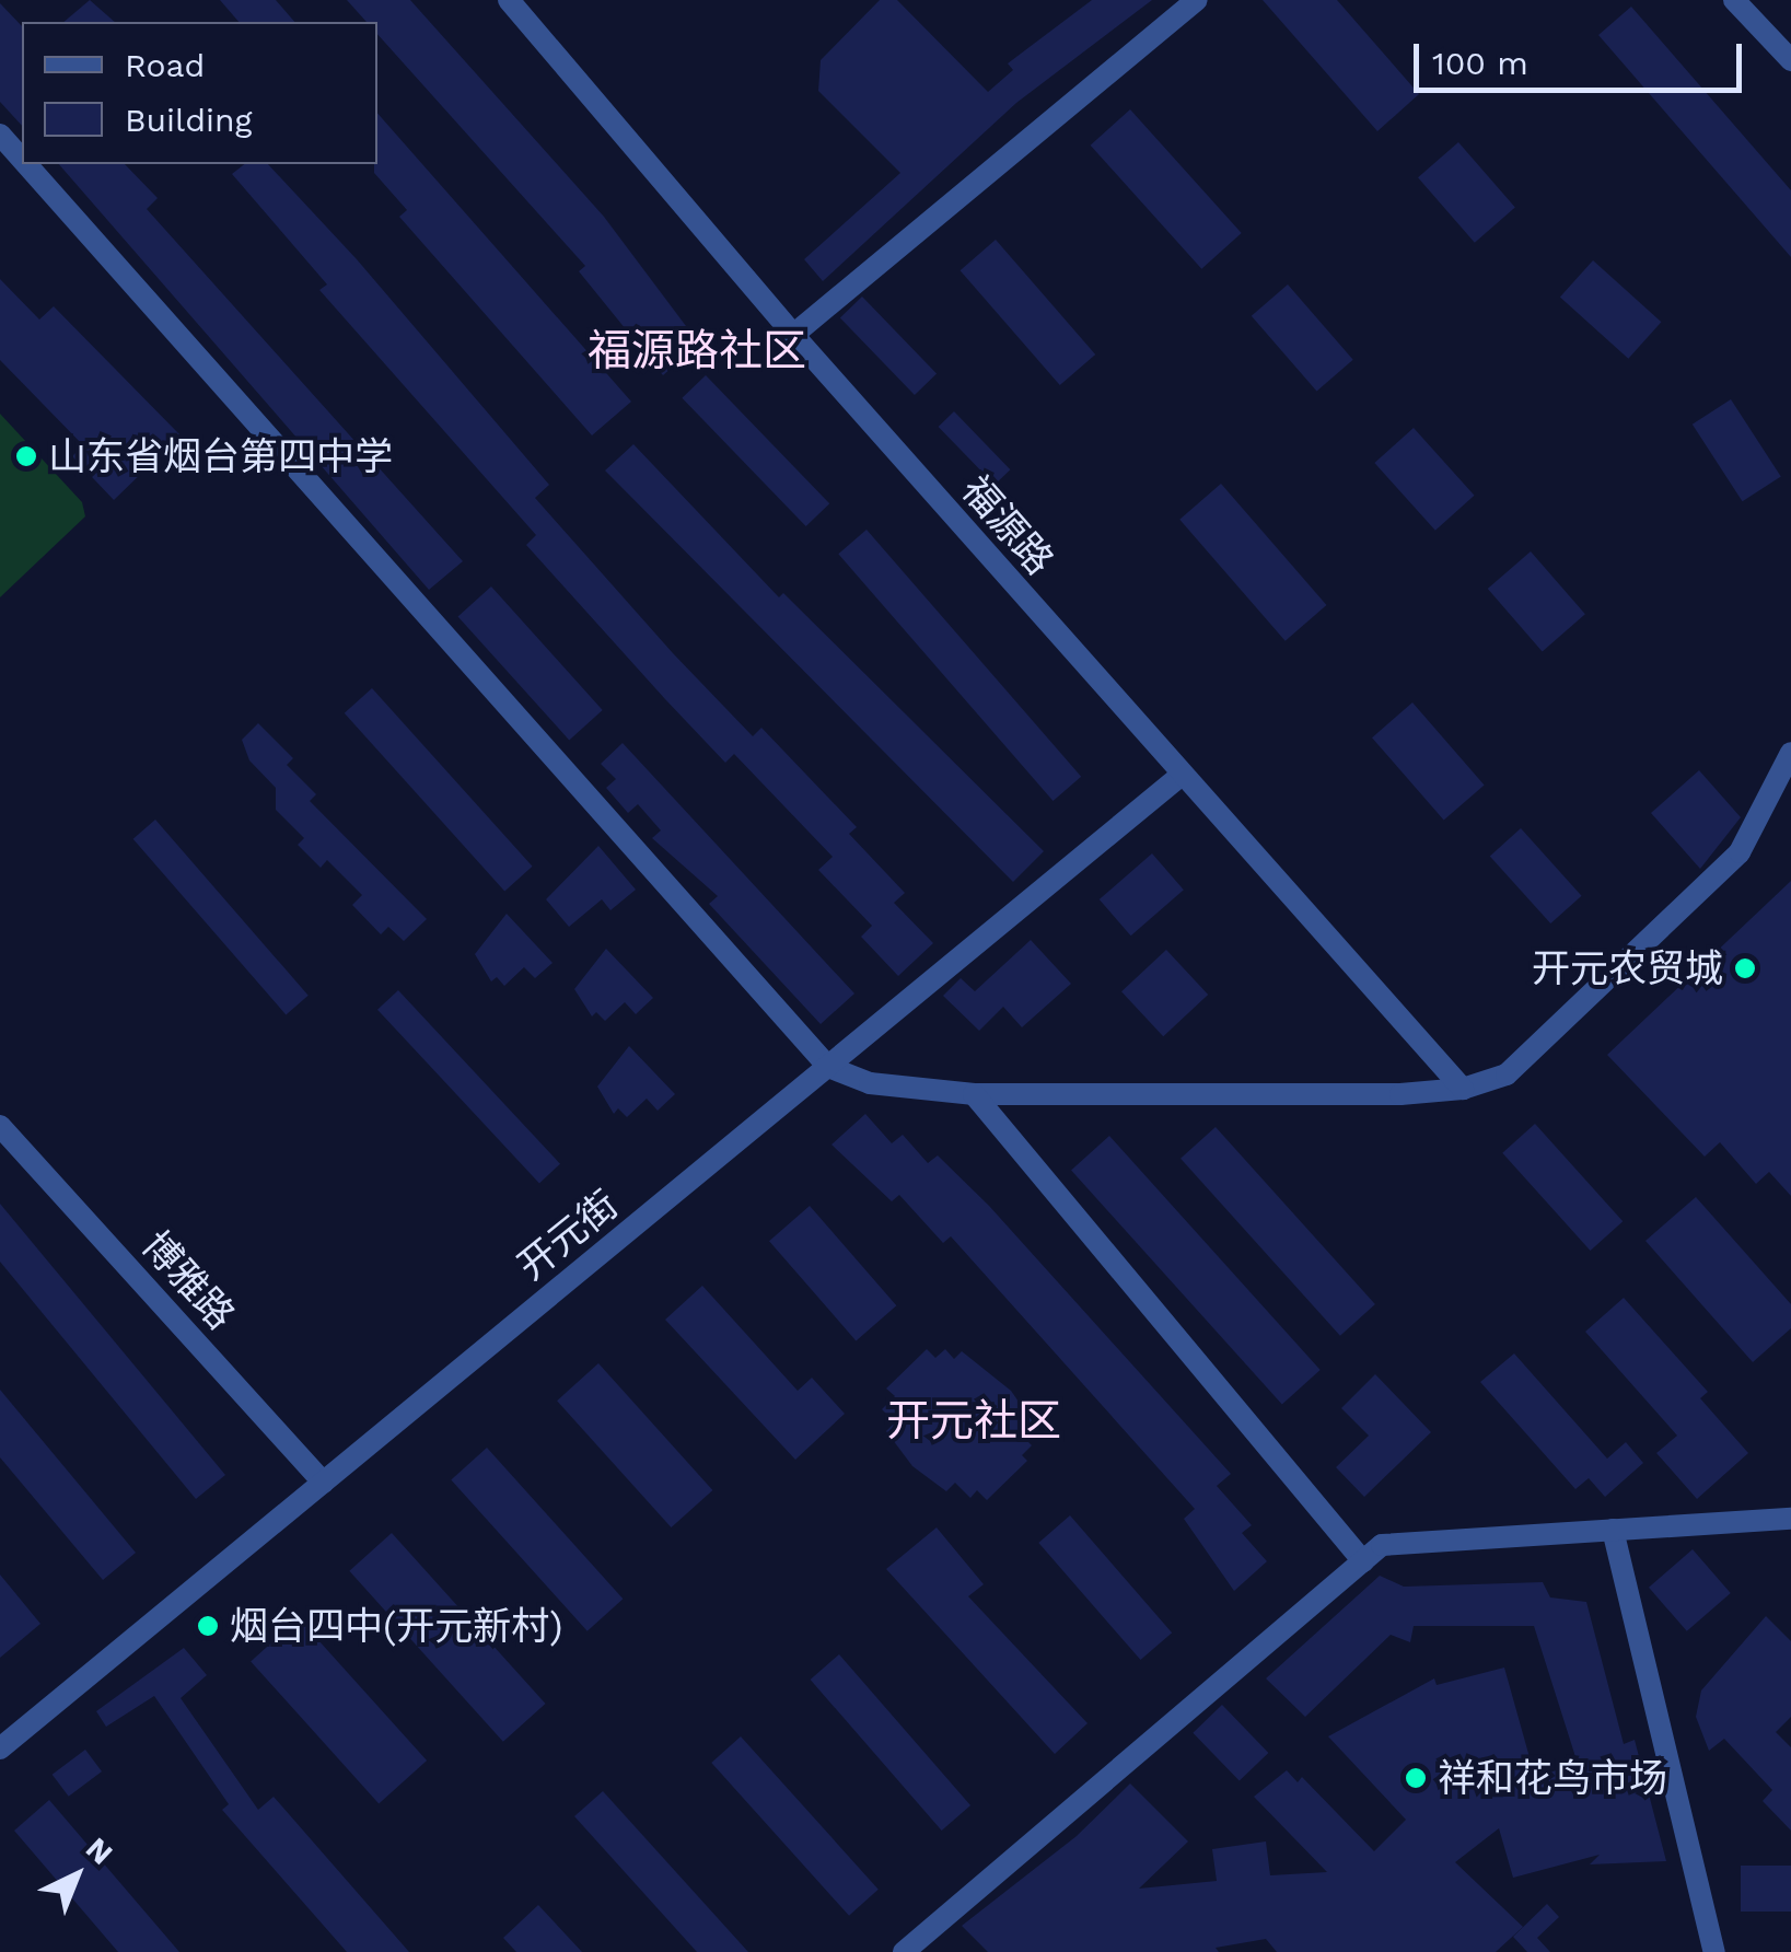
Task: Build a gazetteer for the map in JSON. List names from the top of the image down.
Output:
{
  "streets": {
    "street": ["福源路", "开元街", "博雅路"]
  },
  "crossings": [
    ["福源路", "开元街"],
    ["开元街", "博雅路"]
  ],
  "districts": ["福源路社区", "开元社区"],
  "places": [
    "山东省烟台第四中学",
    "开元农贸城",
    "烟台四中(开元新村)",
    "祥和花鸟市场"
  ],
  "legend": ["Road", "Building"],
  "scale_bar": "100 m",
  "north": "top right"
}
